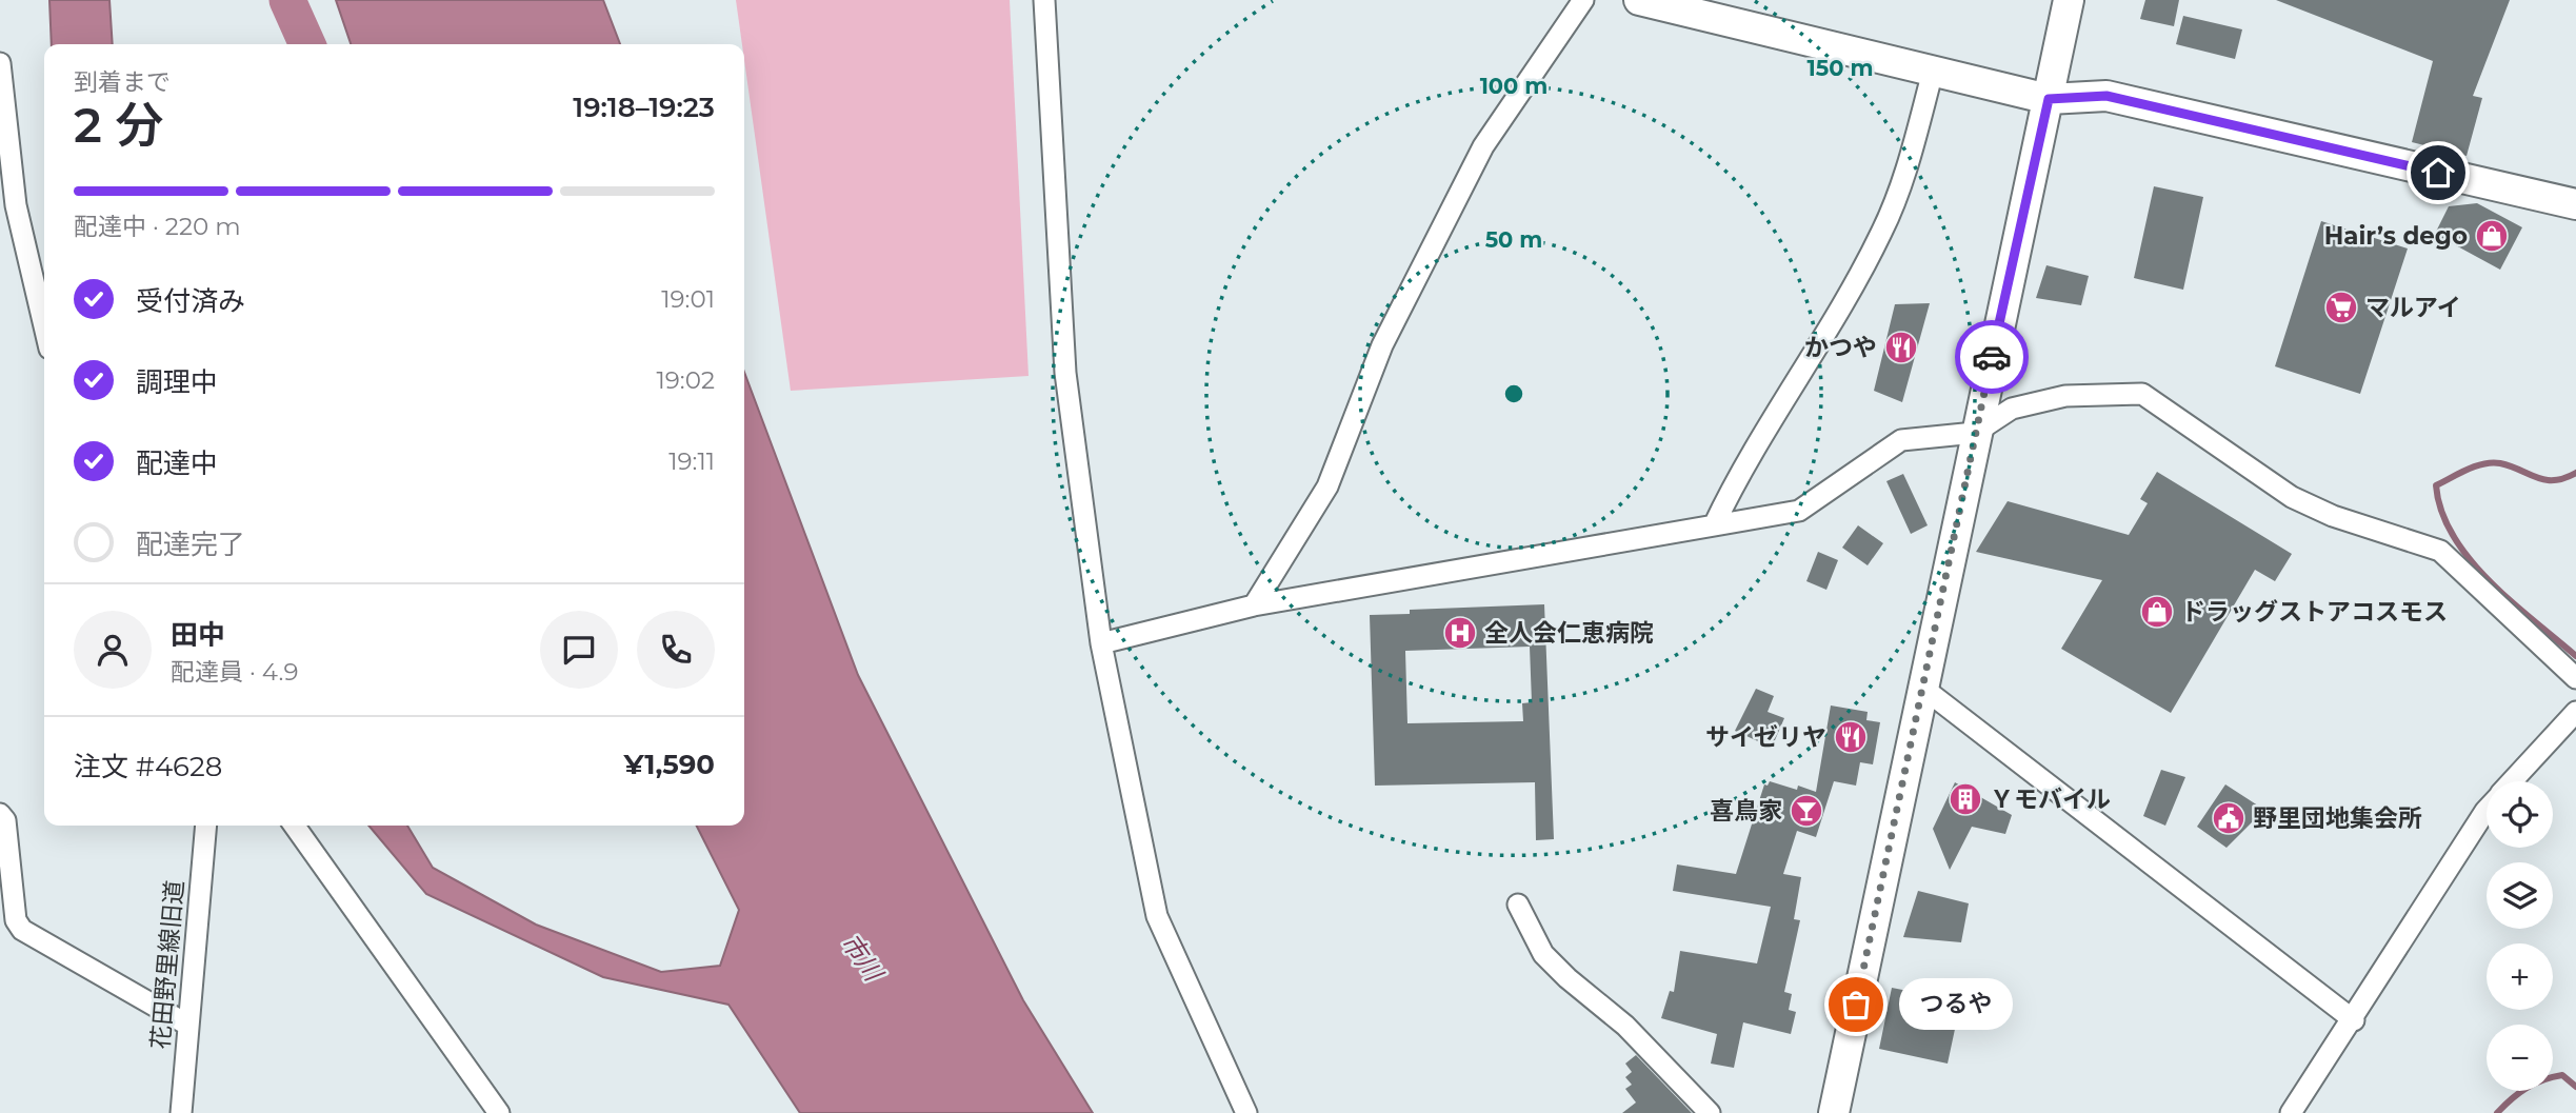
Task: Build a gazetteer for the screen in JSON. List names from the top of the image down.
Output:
{
  "streets": {
    "street": ["花田野里線旧道"]
  },
  "water": ["市川"],
  "places": {
    "shop": ["Hair’s dego", "ドラッグストアコスモス"],
    "supermarket": ["マルアイ"],
    "restaurant": ["かつや", "サイゼリヤ"],
    "hospital": ["全人会仁恵病院"],
    "building": ["Ｙモバイル"],
    "bar": ["喜鳥家"],
    "public building": ["野里団地集会所"],
    "other": ["つるや"]
  },
  "page": {
    "heading": ["2 分", "到着まで", "19:18–19:23"],
    "panel": [
      "田中",
      "配達員 · 4.9",
      "注文 #4628",
      "¥1,590"
    ],
    "bar": "配達中 · 220 m",
    "list": [
      ["受付済み", "19:01"],
      ["調理中", "19:02"],
      ["配達中", "19:11"],
      "配達完了"
    ],
    "map_buttons": ["+", "−"],
    "bubble": "つるや"
  },
  "rings": ["150 m", "100 m", "50 m"]
}
